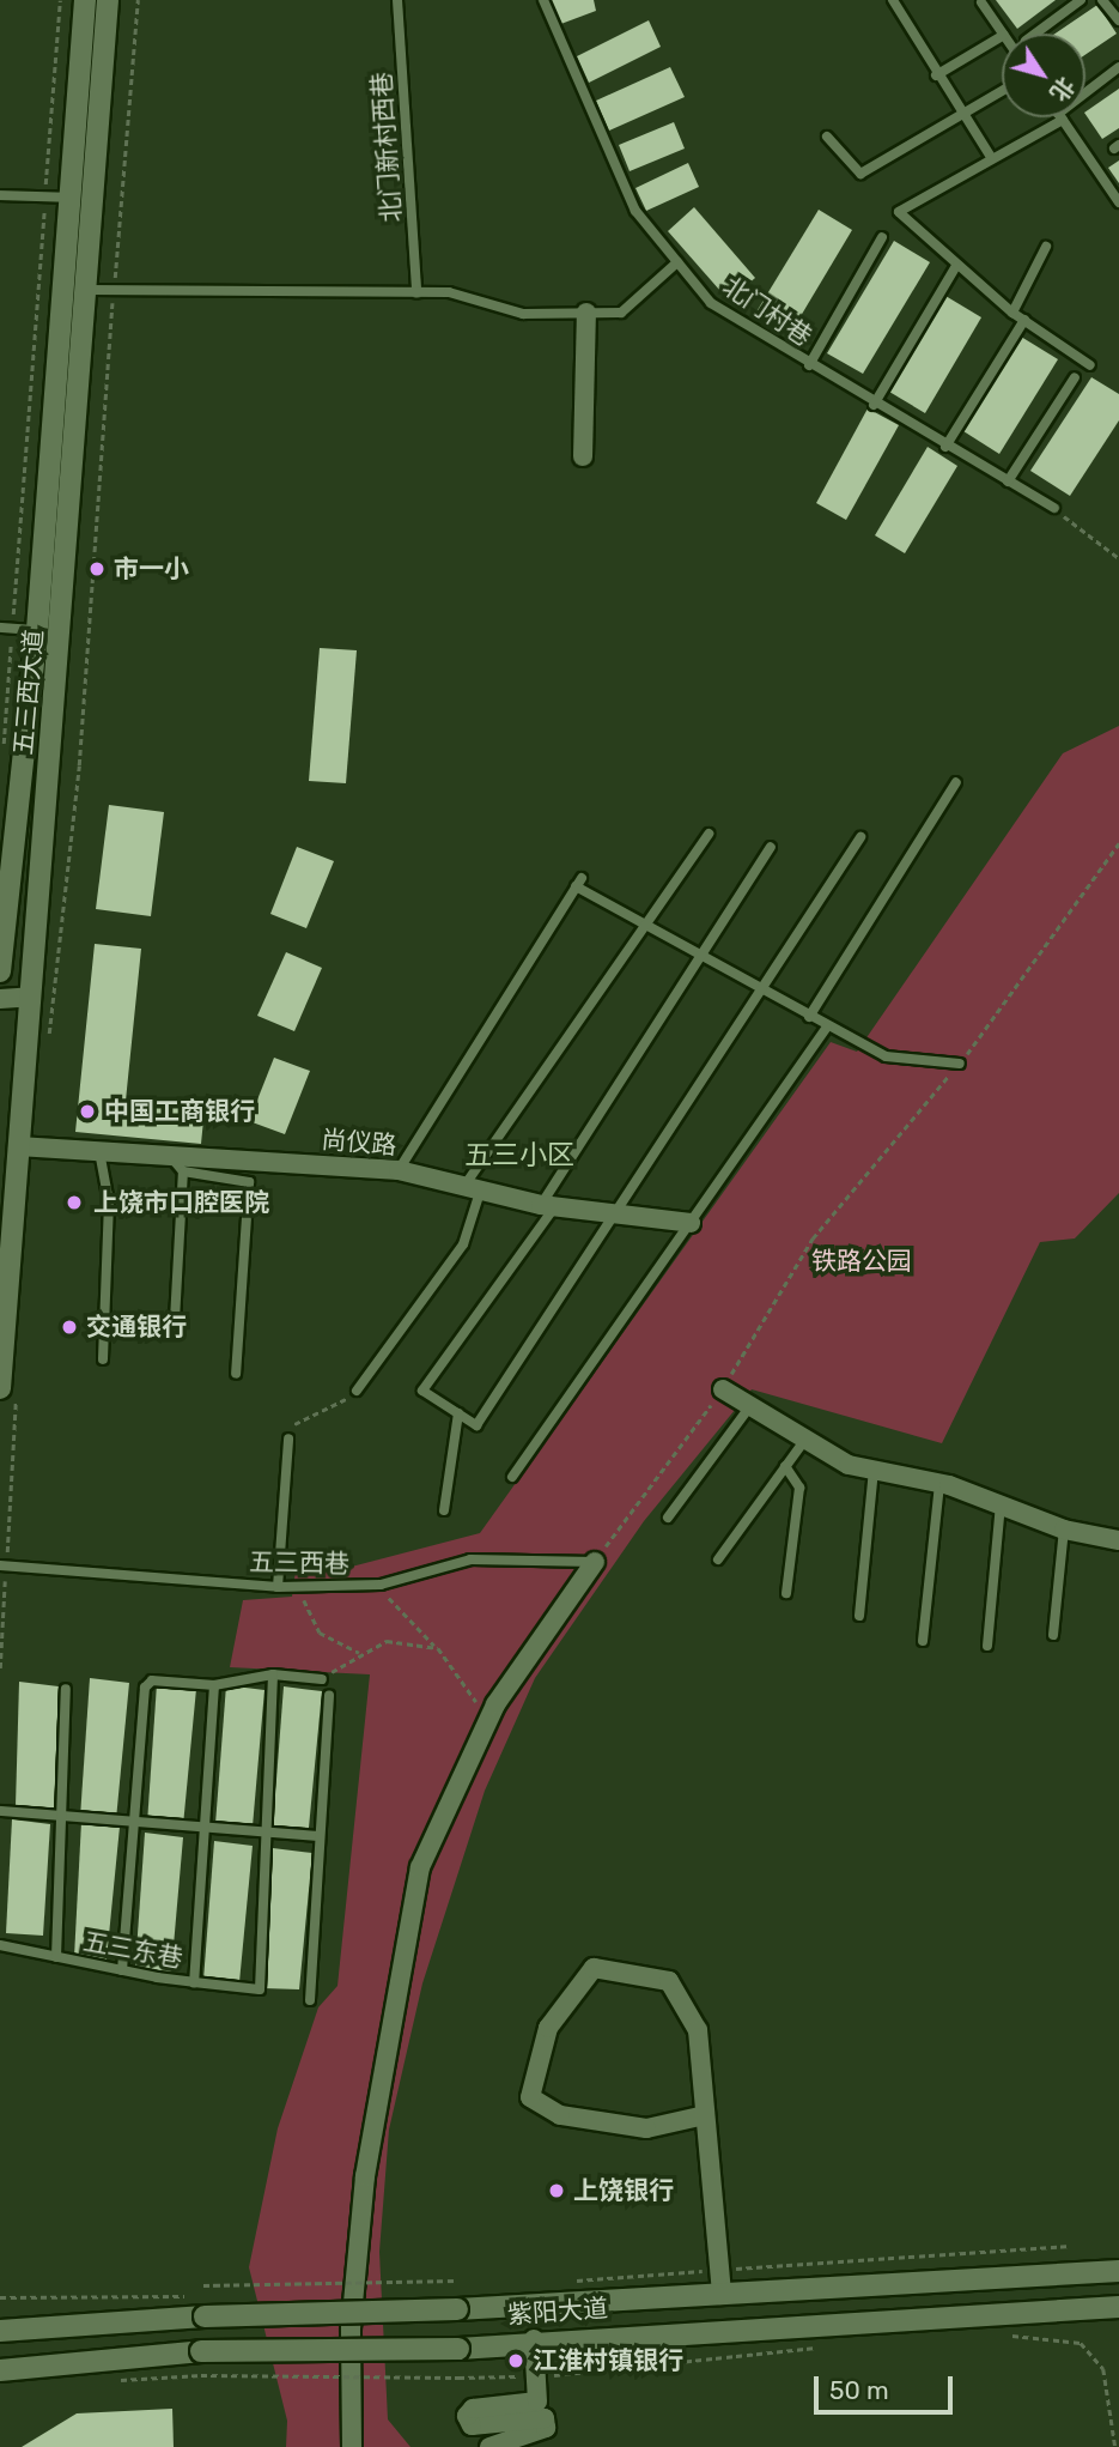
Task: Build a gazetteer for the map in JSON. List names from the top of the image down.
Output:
{
  "streets": {
    "main road": ["五三西大道", "紫阳大道"],
    "street": ["尚仪路"],
    "lane": [
      "北门新村西巷",
      "北门村巷",
      "五三西巷",
      "五三东巷"
    ]
  },
  "crossings": [
    ["五三西大道", "尚仪路"]
  ],
  "districts": ["五三小区"],
  "parks": ["铁路公园"],
  "places": [
    "市一小",
    "中国工商银行",
    "上饶市口腔医院",
    "交通银行",
    "上饶银行",
    "江淮村镇银行"
  ],
  "scale_bar": "50 m",
  "north": "bottom right"
}
